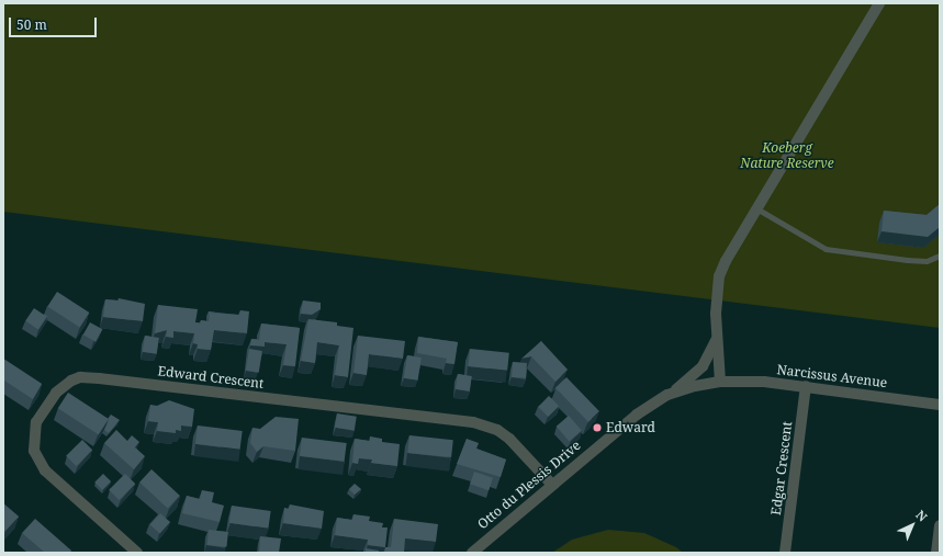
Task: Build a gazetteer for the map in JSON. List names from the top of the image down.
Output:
{
  "streets": {
    "street": [
      "Narcissus Avenue",
      "Edward Crescent",
      "Edgar Crescent",
      "Otto du Plessis Drive"
    ]
  },
  "crossings": [
    ["Narcissus Avenue", "Edgar Crescent"],
    ["Narcissus Avenue", "Otto du Plessis Drive"],
    ["Edward Crescent", "Otto du Plessis Drive"]
  ],
  "parks": ["Koeberg Nature Reserve"],
  "places": ["Edward"],
  "scale_bar": "50 m",
  "north": "top right"
}
